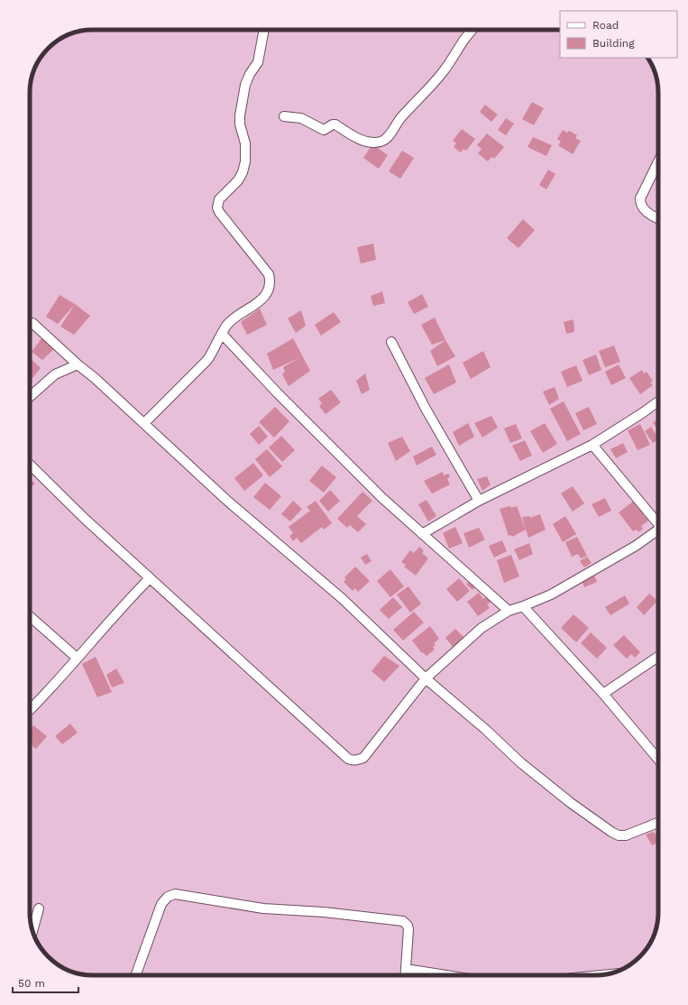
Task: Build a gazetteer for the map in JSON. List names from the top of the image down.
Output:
{
  "legend": ["Road", "Building"],
  "scale_bar": "50 m"
}
